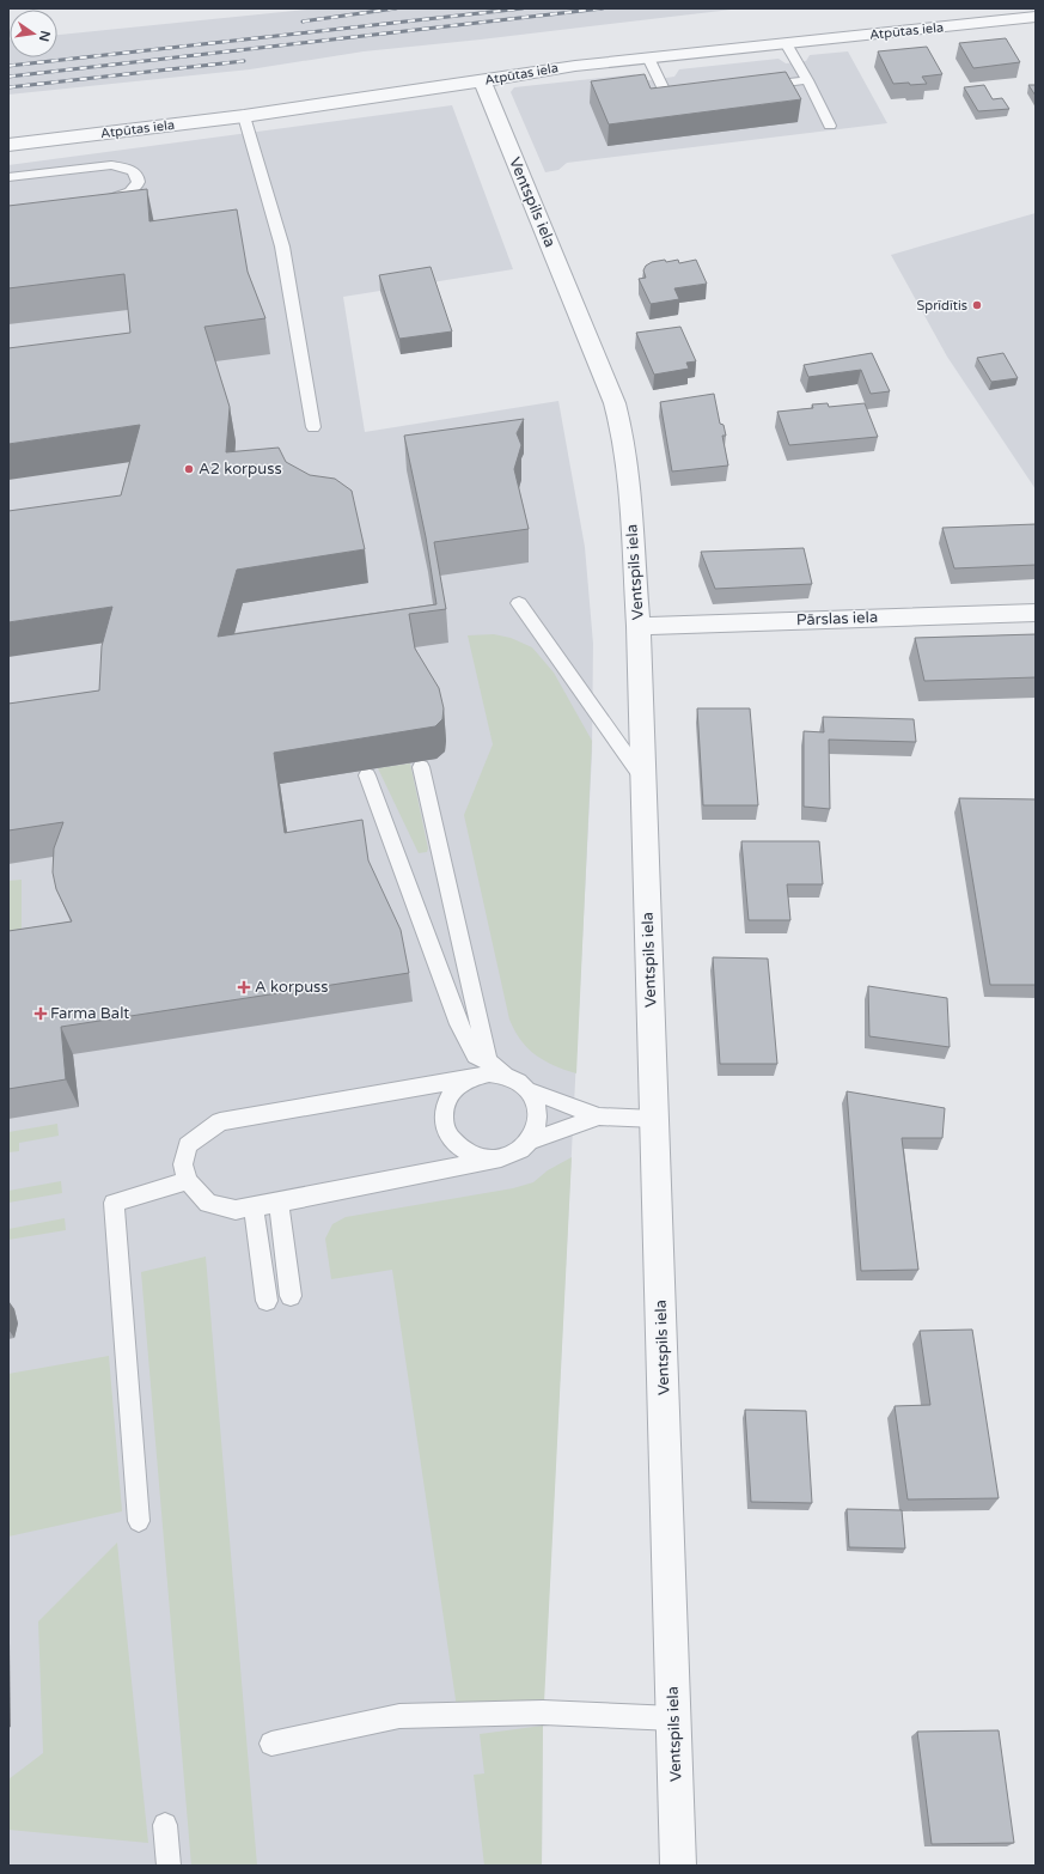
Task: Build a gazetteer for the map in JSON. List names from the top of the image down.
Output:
{
  "streets": {
    "street": ["Atpūtas iela", "Ventspils iela", "Pārslas iela"]
  },
  "crossings": [
    ["Atpūtas iela", "Ventspils iela"],
    ["Ventspils iela", "Pārslas iela"]
  ],
  "places": {
    "other": ["Sprīdītis", "A2 korpuss"],
    "health": ["A korpuss", "Farma Balt"]
  },
  "north": "right"
}
